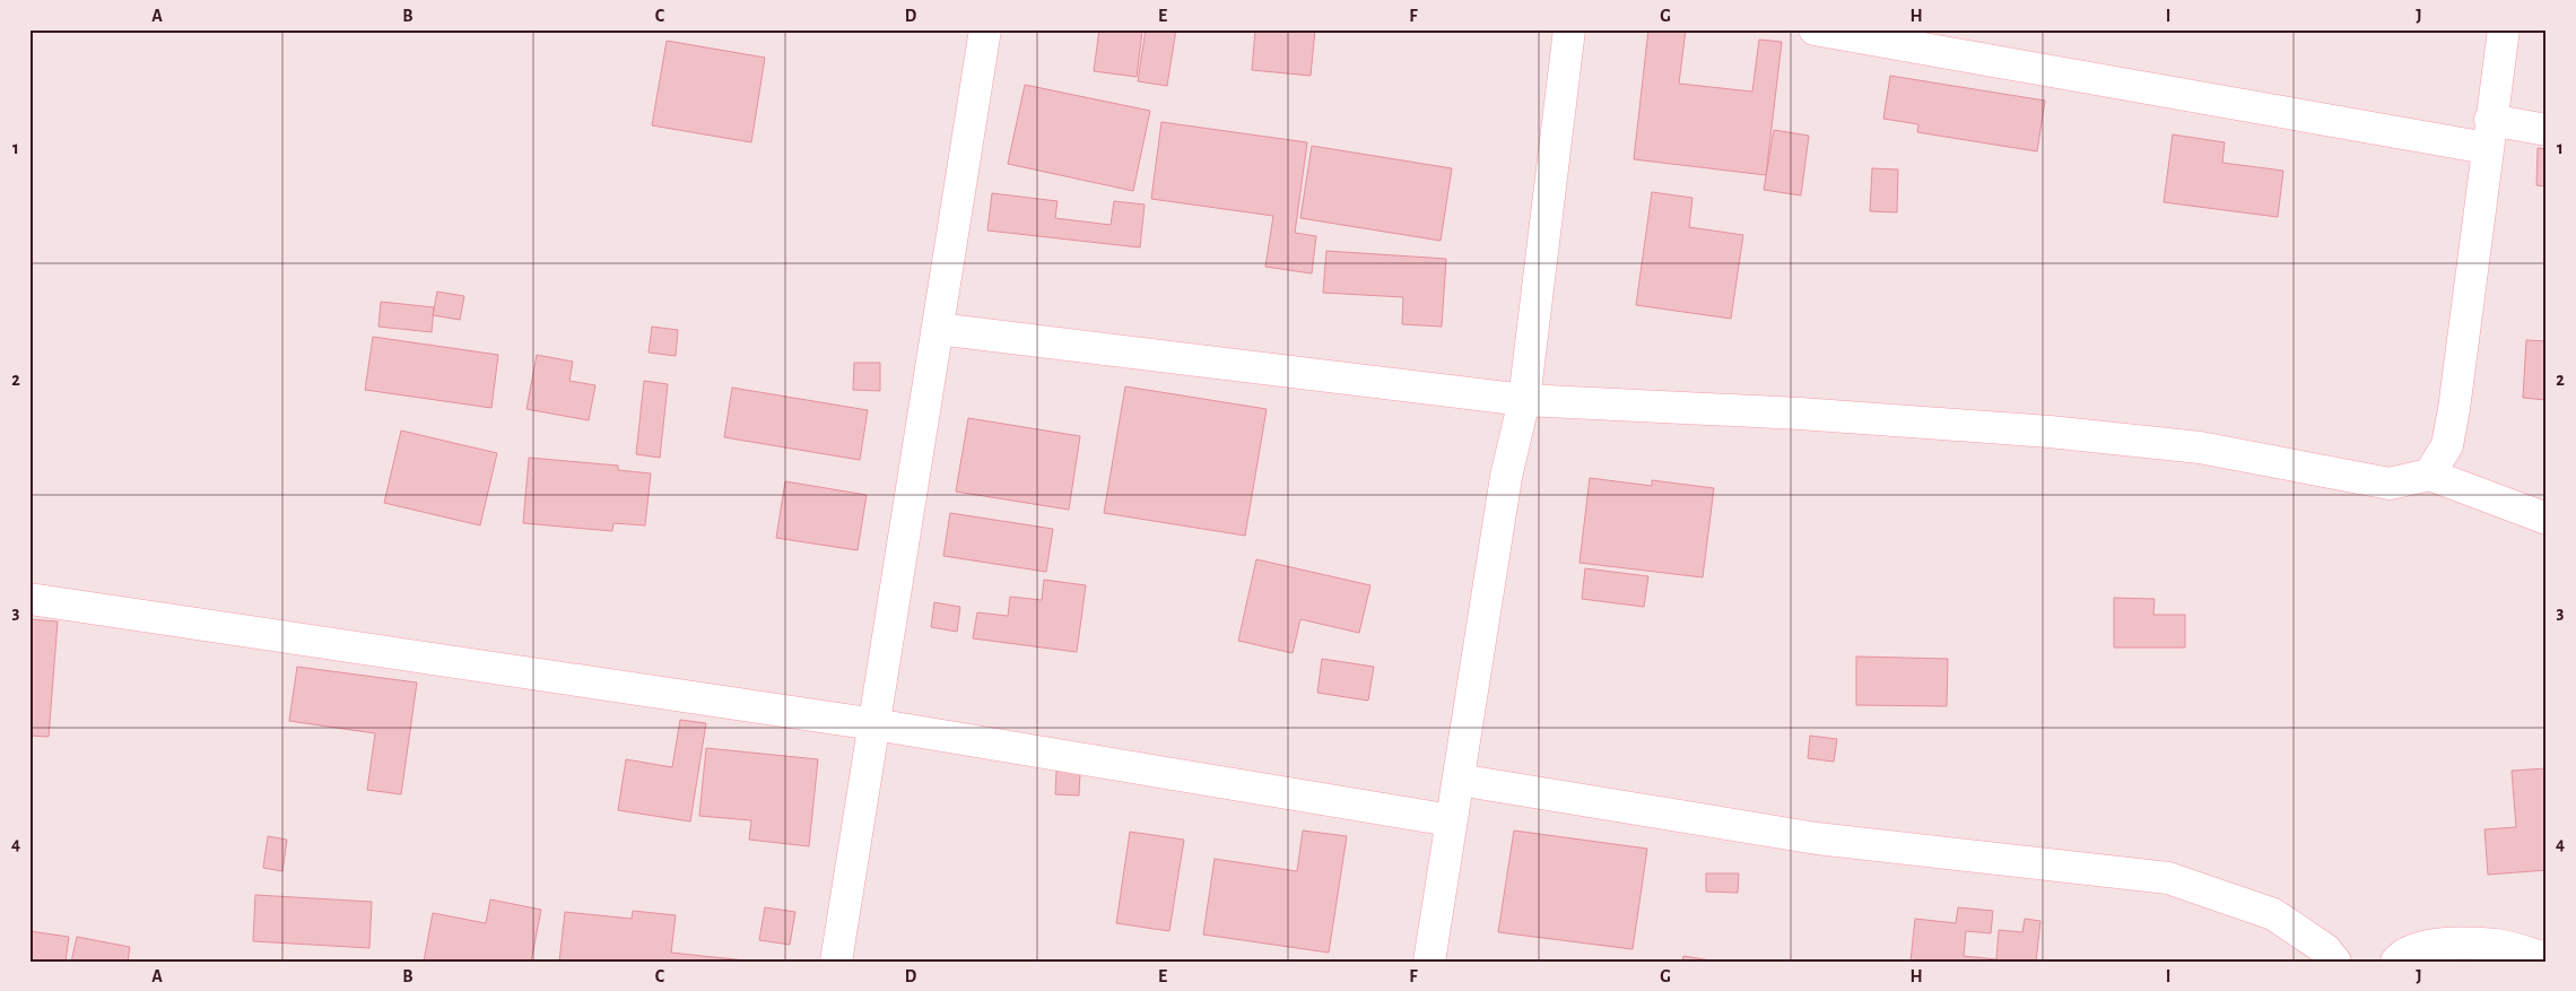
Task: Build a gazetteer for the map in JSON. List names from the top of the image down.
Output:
{
  "grid": {
    "columns": [
      "A",
      "B",
      "C",
      "D",
      "E",
      "F",
      "G",
      "H",
      "I",
      "J"
    ],
    "rows": [
      "1",
      "2",
      "3",
      "4"
    ]
  }
}
